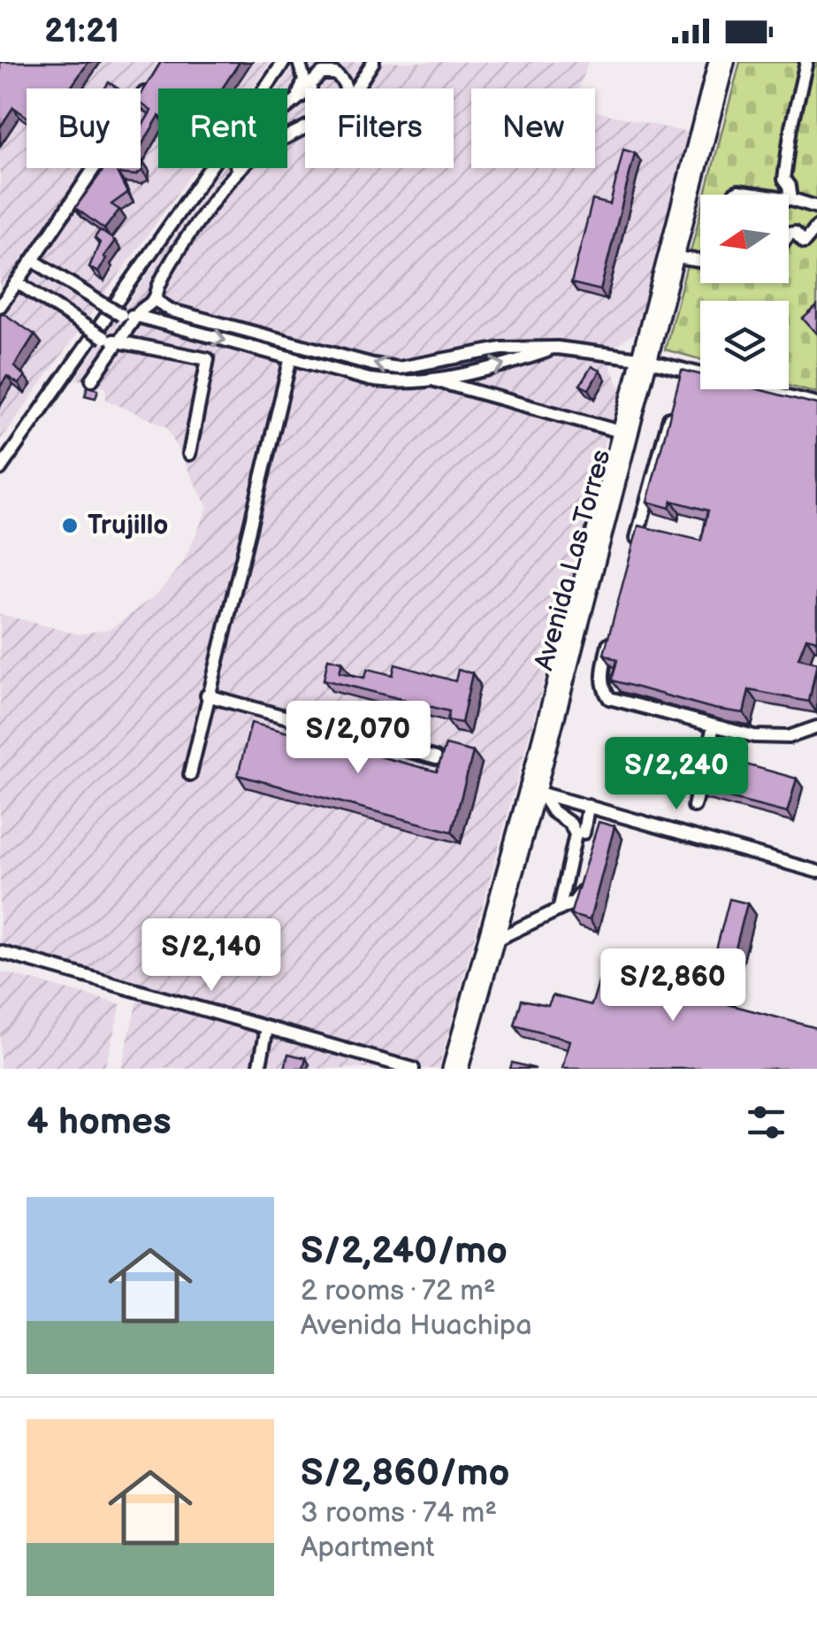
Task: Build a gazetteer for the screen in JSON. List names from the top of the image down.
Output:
{
  "streets": {
    "main road": ["Avenida Las Torres"]
  },
  "places": ["Trujillo"],
  "north": "left",
  "page": {
    "status": "21:21",
    "chip": [
      "Buy",
      "Rent",
      "Filters",
      "New"
    ],
    "price": [
      "S/2,070",
      "S/2,240",
      "S/2,140",
      "S/2,860"
    ],
    "heading": "4 homes",
    "list": [
      {
        "name": "S/2,240/mo",
        "note": "2 rooms · 72 m² · Avenida Huachipa"
      },
      {
        "name": "S/2,860/mo",
        "note": "3 rooms · 74 m² · Apartment"
      }
    ]
  }
}
